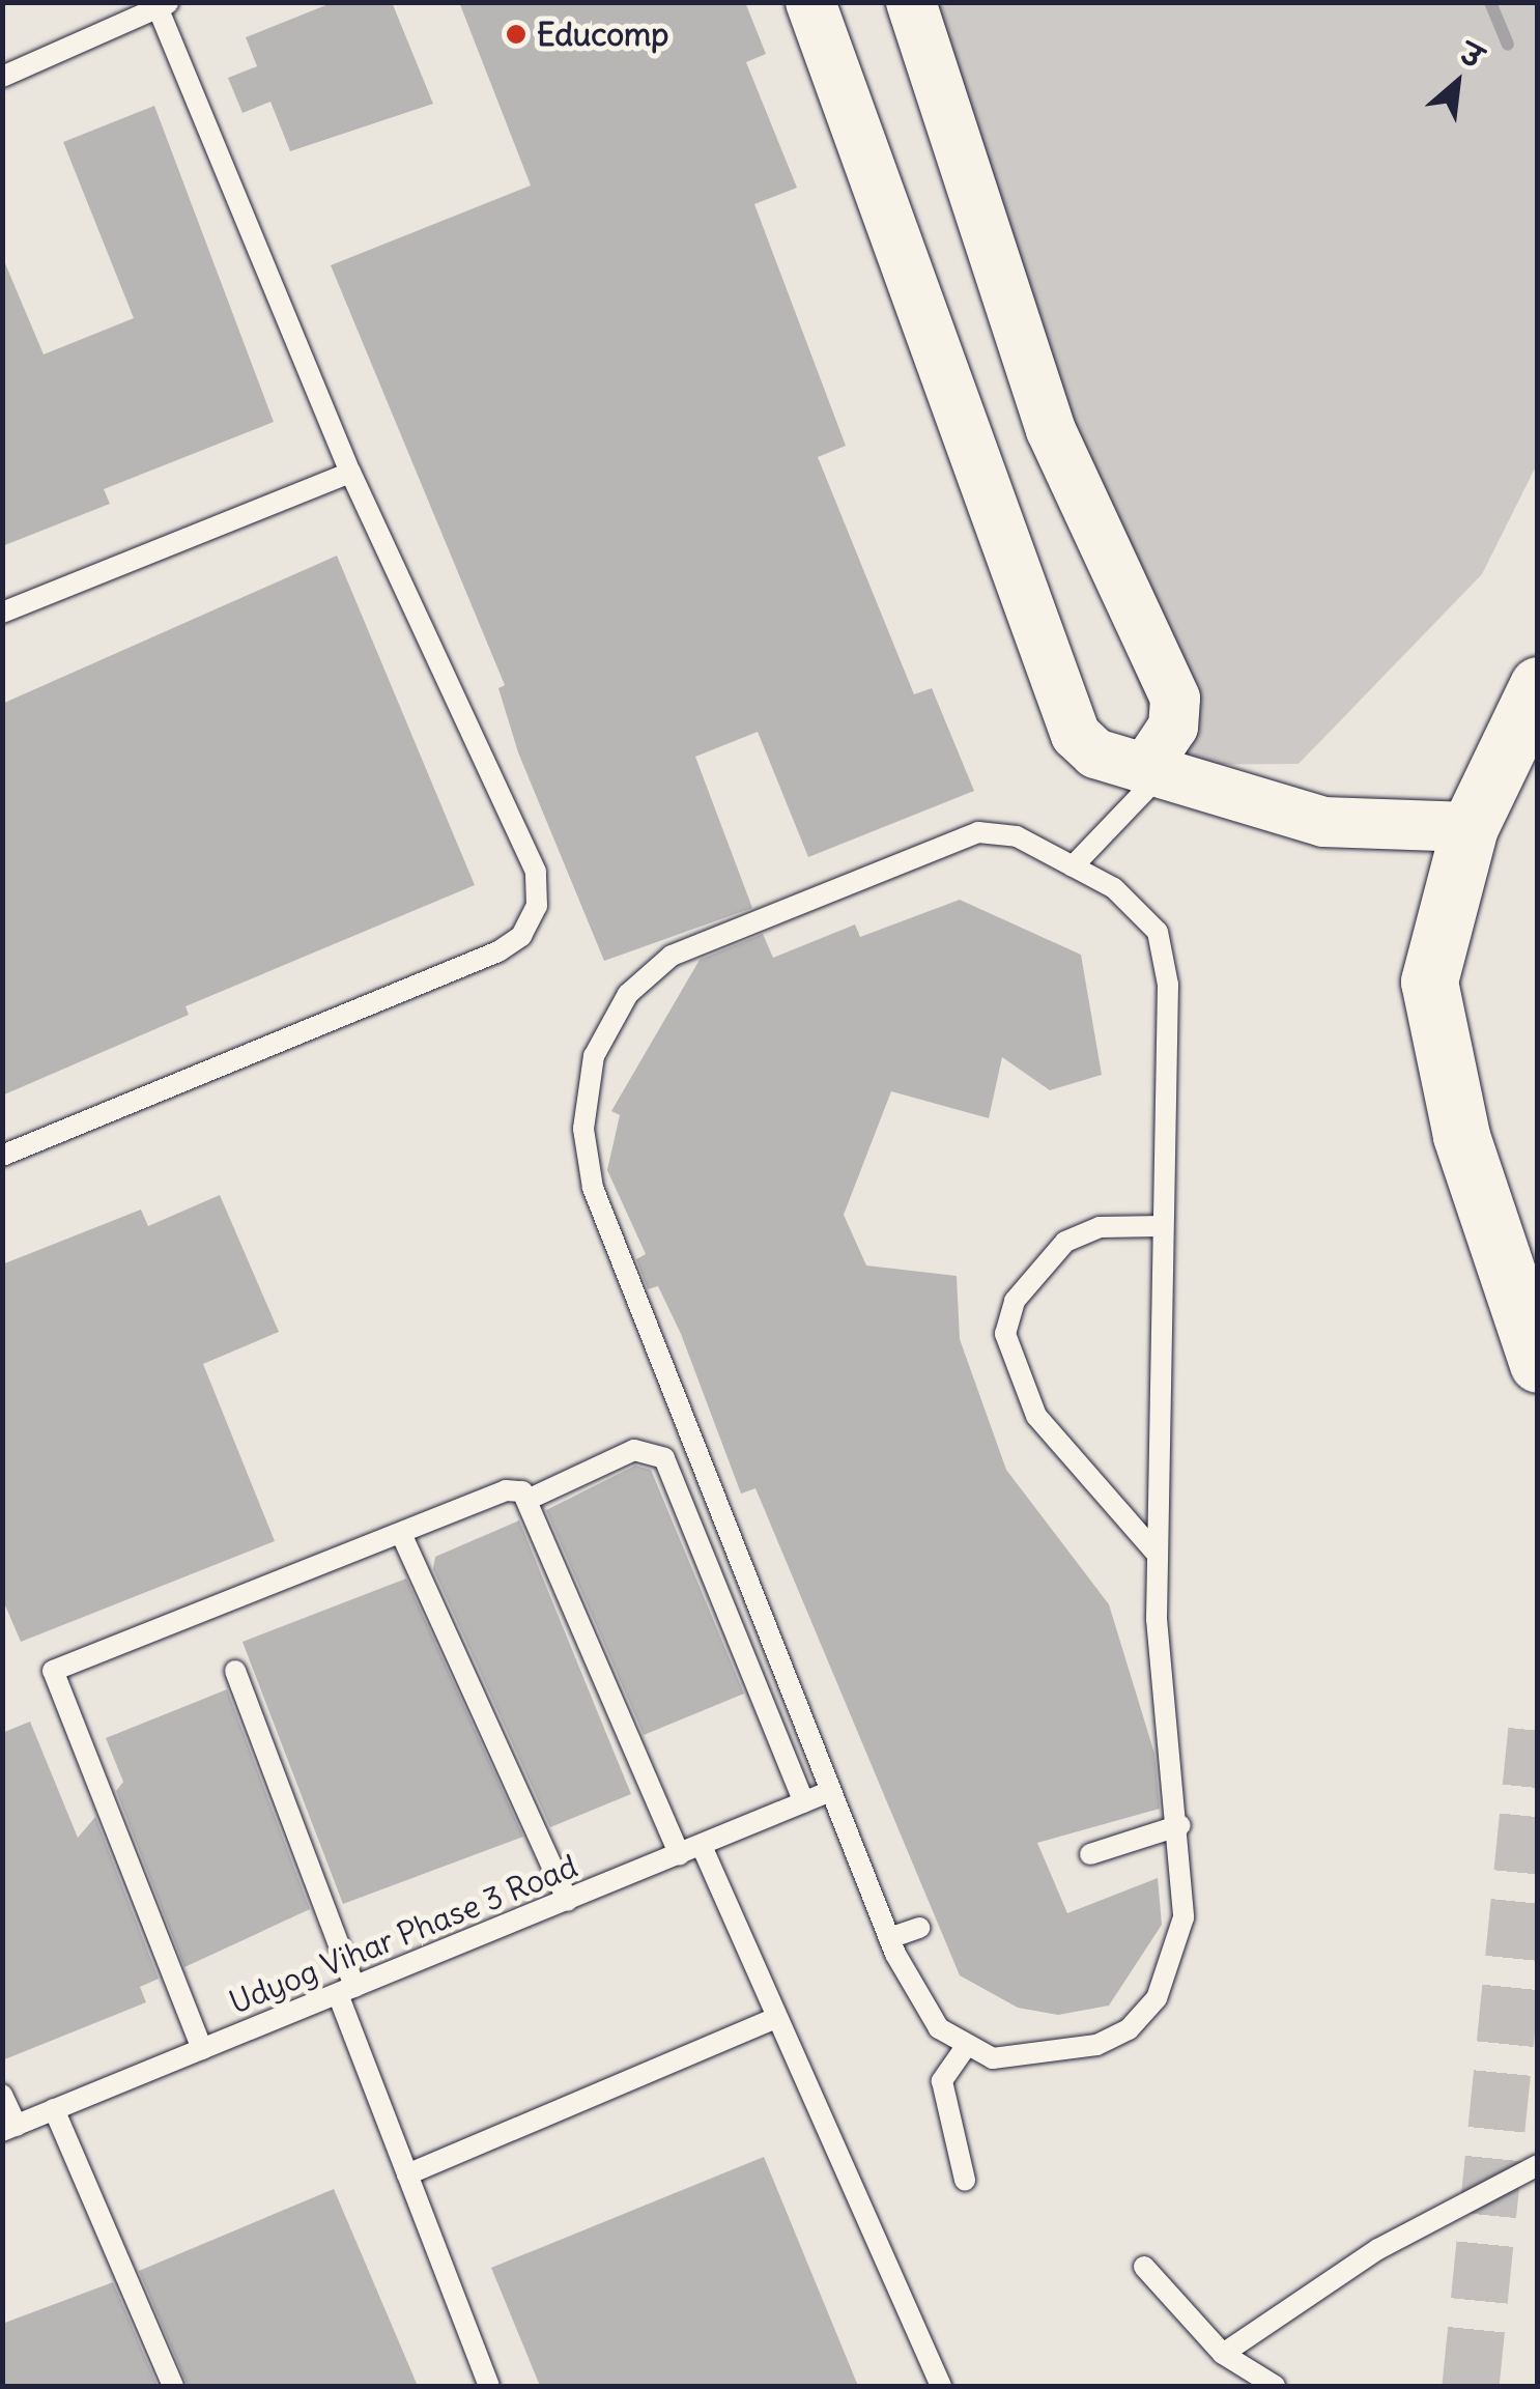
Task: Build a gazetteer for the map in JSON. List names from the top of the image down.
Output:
{
  "streets": {
    "lane": ["Udyog Vihar Phase 3 Road"]
  },
  "places": ["Educomp"],
  "north": "top right"
}
